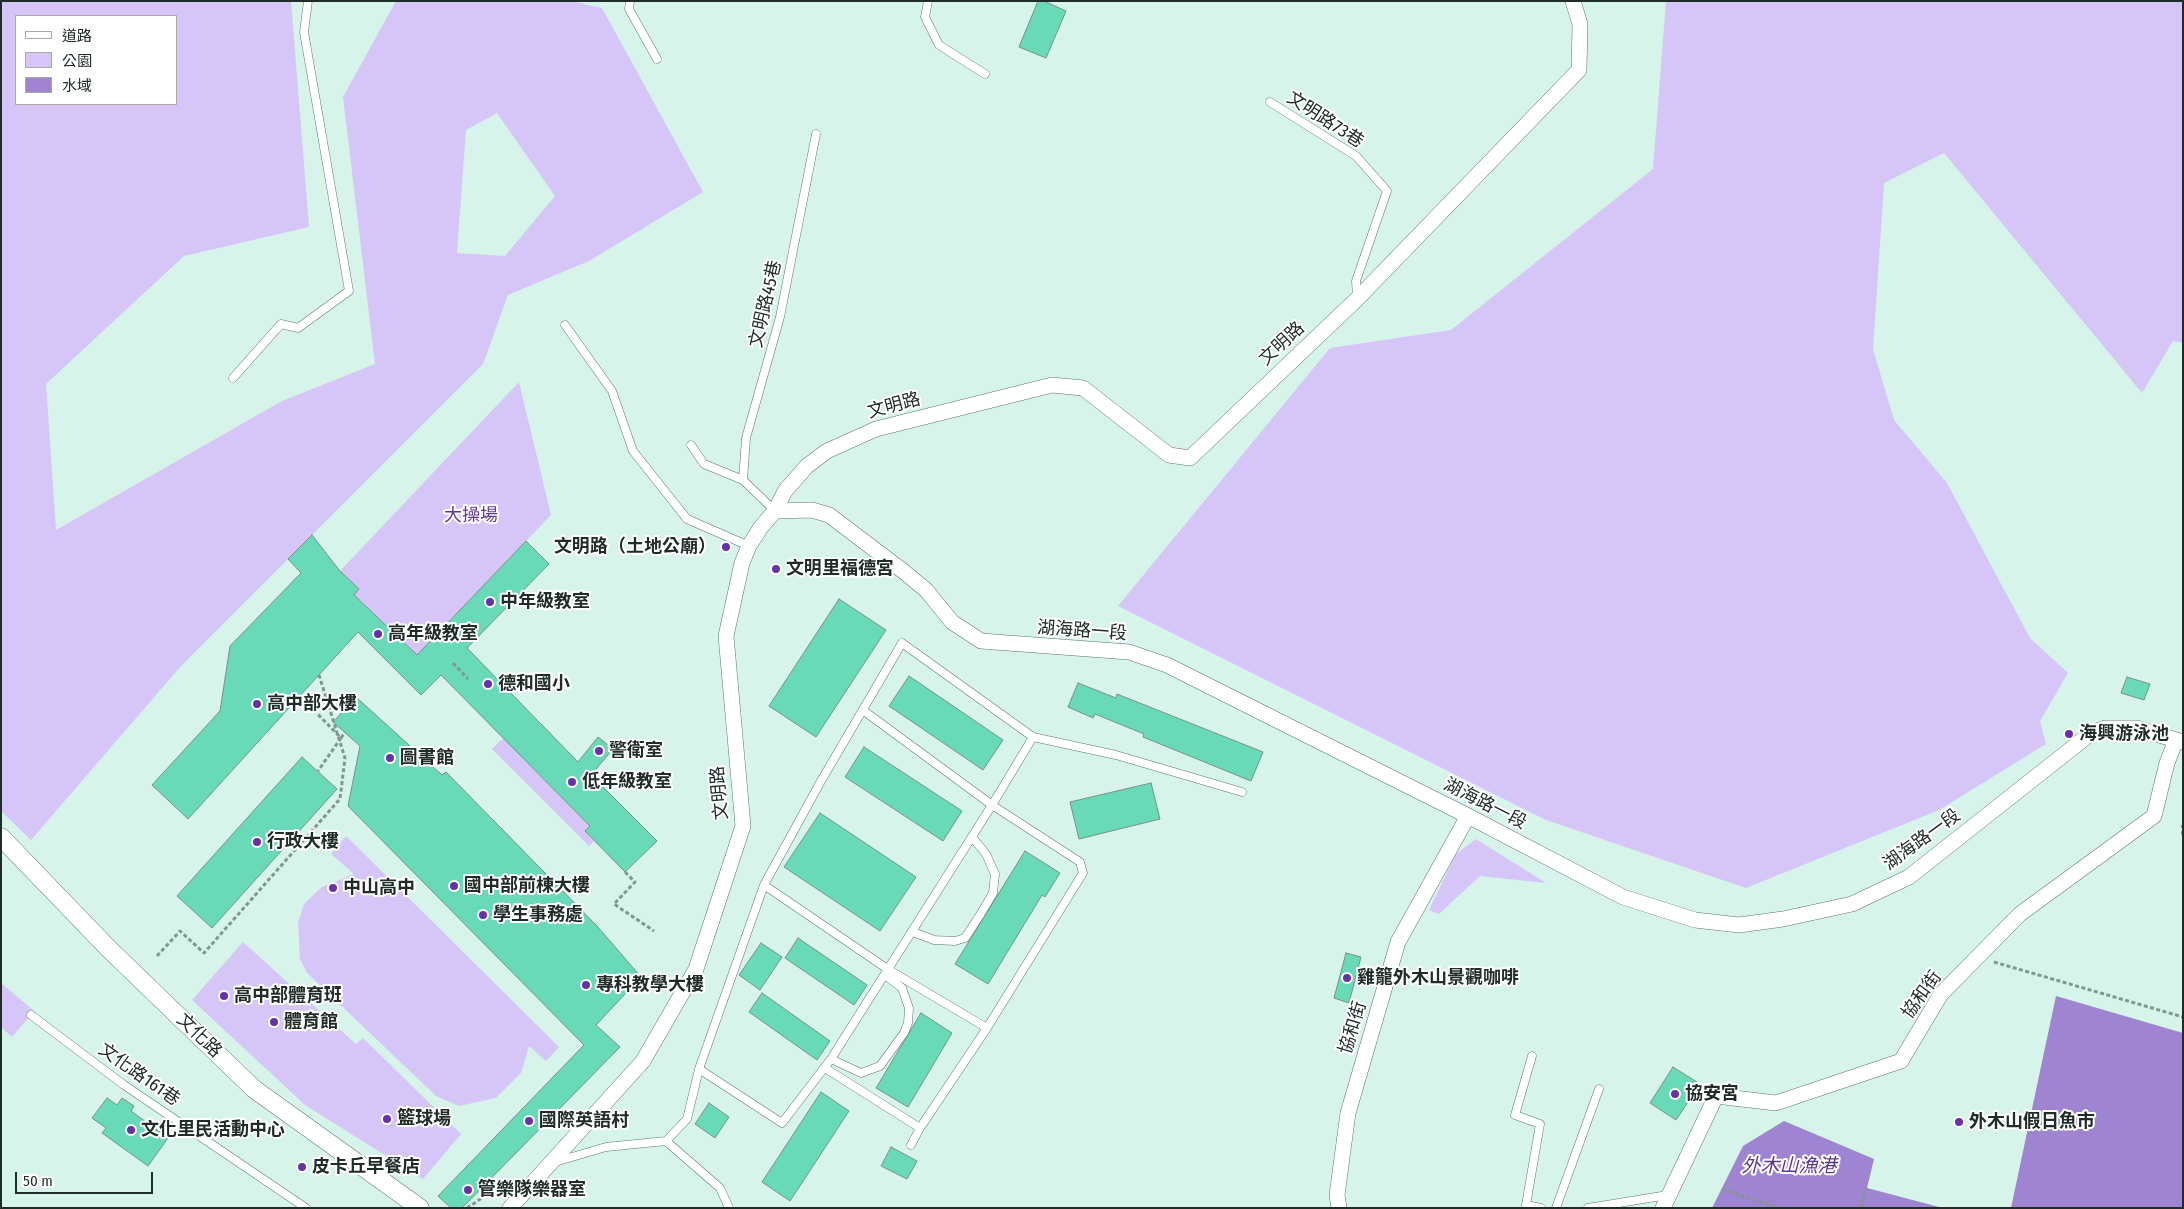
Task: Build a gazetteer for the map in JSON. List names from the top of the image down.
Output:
{
  "streets": {
    "street": [
      "文明路",
      "湖海路一段",
      "協和街",
      "文化路"
    ],
    "lane": ["文明路73巷", "文明路45巷", "文化路161巷"]
  },
  "crossings": [
    ["文明路73巷", "文明路"],
    ["文明路", "湖海路一段"],
    ["湖海路一段", "協和街"]
  ],
  "water": ["外木山漁港"],
  "parks": ["大操場"],
  "places": [
    "文明路（土地公廟）",
    "文明里福德宮",
    "中年級教室",
    "高年級教室",
    "德和國小",
    "高中部大樓",
    "海興游泳池",
    "警衛室",
    "圖書館",
    "低年級教室",
    "行政大樓",
    "國中部前棟大樓",
    "中山高中",
    "學生事務處",
    "雞籠外木山景觀咖啡",
    "專科教學大樓",
    "高中部體育班",
    "體育館",
    "協安宮",
    "籃球場",
    "國際英語村",
    "外木山假日魚市",
    "文化里民活動中心",
    "皮卡丘早餐店",
    "管樂隊樂器室"
  ],
  "legend": ["道路", "公園", "水域"],
  "scale_bar": "50 m"
}
